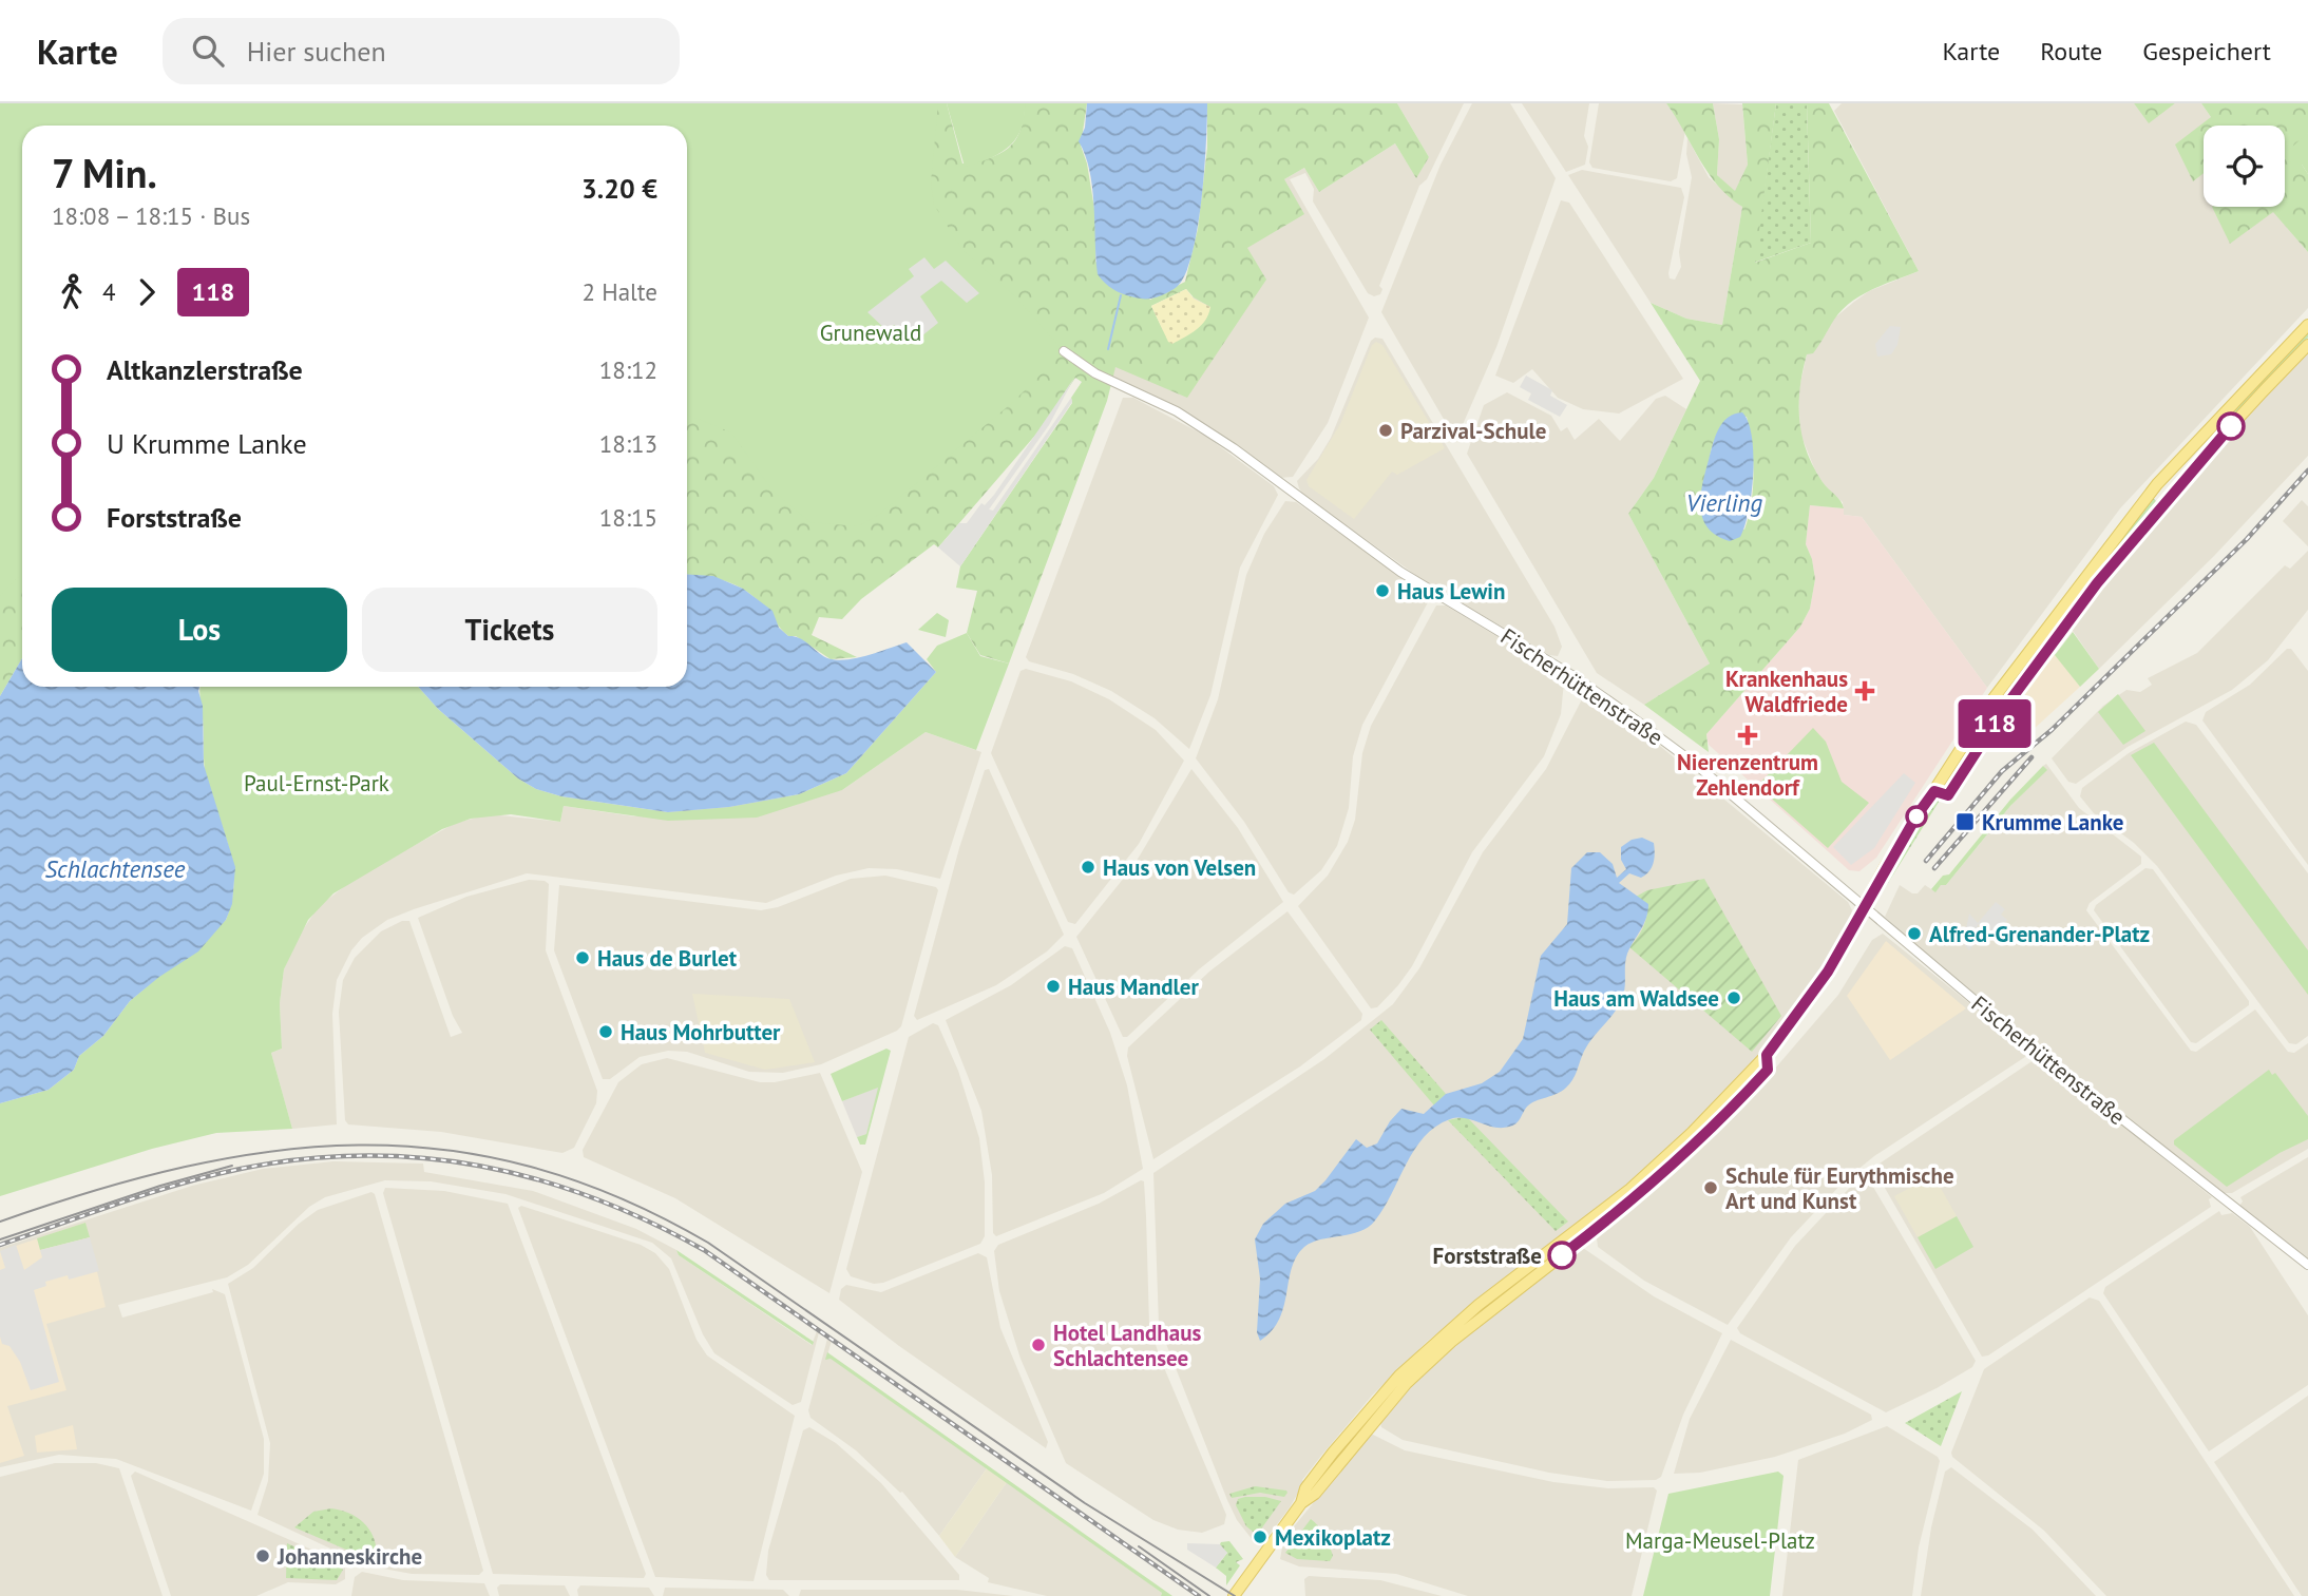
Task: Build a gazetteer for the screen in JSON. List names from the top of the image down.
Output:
{
  "streets": {
    "street": ["Fischerhüttenstraße"]
  },
  "water": ["Vierling", "Schlachtensee"],
  "parks": ["Grunewald", "Paul-Ernst-Park", "Marga-Meusel-Platz"],
  "places": {
    "other": [
      "Parzival-Schule",
      "Haus Lewin",
      "Haus von Velsen",
      "Alfred-Grenander-Platz",
      "Haus de Burlet",
      "Haus Mandler",
      "Haus am Waldsee",
      "Haus Mohrbutter",
      "Schule für Eurythmische Art und Kunst",
      "Forststraße",
      "Hotel Landhaus Schlachtensee",
      "Mexikoplatz",
      "Johanneskirche"
    ],
    "health": ["Krankenhaus Waldfriede", "Nierenzentrum Zehlendorf"],
    "transit": ["Krumme Lanke"]
  },
  "lines": ["bus line 118"],
  "page": {
    "header": "Karte",
    "search": "Hier suchen",
    "nav": ["Karte", "Route", "Gespeichert"],
    "on_map": "118",
    "heading": ["7 Min.", "18:08 – 18:15 · Bus", "3.20 €"],
    "legs": ["4", "118", "2 Halte"],
    "list": [
      {
        "name": "Altkanzlerstraße",
        "value": "18:12"
      },
      {
        "name": "U Krumme Lanke",
        "value": "18:13"
      },
      {
        "name": "Forststraße",
        "value": "18:15"
      }
    ],
    "buttons": ["Los", "Tickets"]
  }
}
